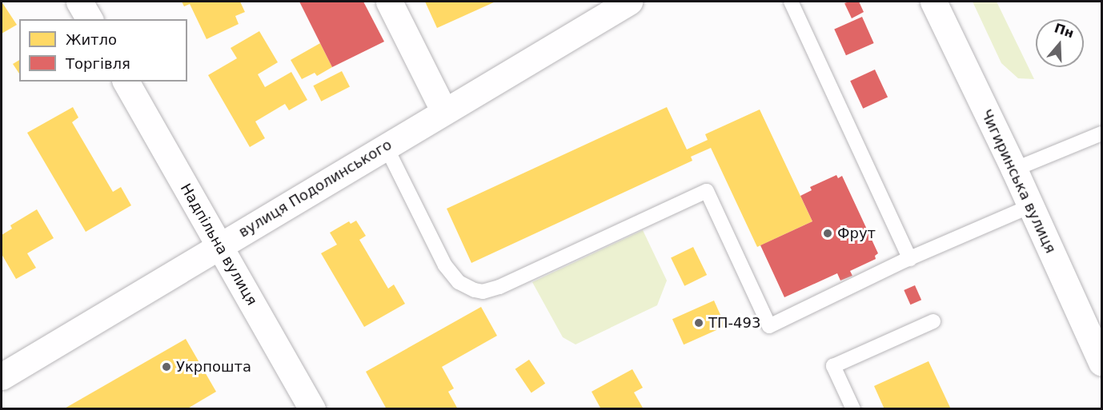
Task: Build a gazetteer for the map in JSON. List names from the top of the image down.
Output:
{
  "streets": {
    "street": ["Чигиринська вулиця", "вулиця Подолинського", "Надпільна вулиця"]
  },
  "crossings": [
    ["вулиця Подолинського", "Надпільна вулиця"]
  ],
  "places": ["Фрут", "ТП-493", "Укрпошта"],
  "legend": ["Житло", "Торгівля"],
  "north": "top"
}
